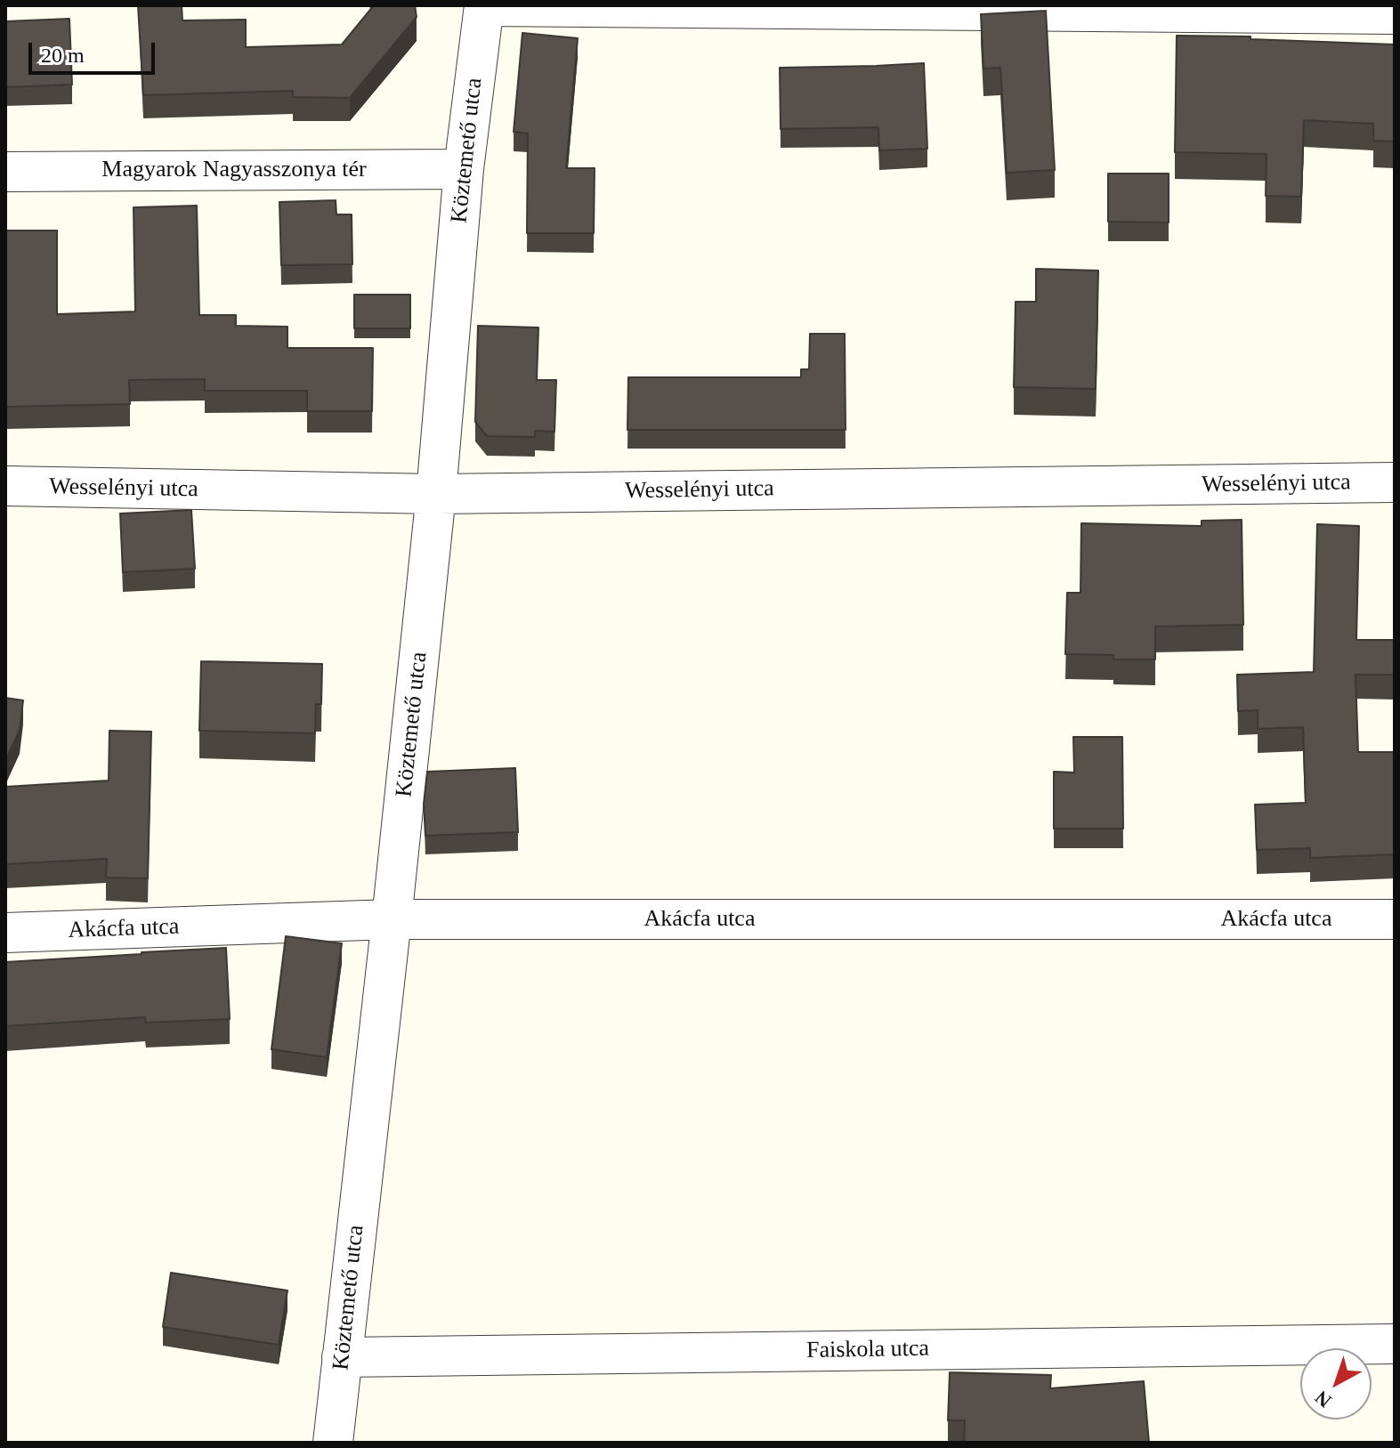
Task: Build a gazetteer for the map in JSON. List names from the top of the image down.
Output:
{
  "streets": {
    "street": [
      "Köztemető utca",
      "Magyarok Nagyasszonya tér",
      "Wesselényi utca",
      "Akácfa utca",
      "Faiskola utca"
    ]
  },
  "crossings": [
    ["Köztemető utca", "Magyarok Nagyasszonya tér"],
    ["Köztemető utca", "Wesselényi utca"],
    ["Köztemető utca", "Akácfa utca"],
    ["Köztemető utca", "Faiskola utca"]
  ],
  "scale_bar": "20 m",
  "north": "bottom left"
}
